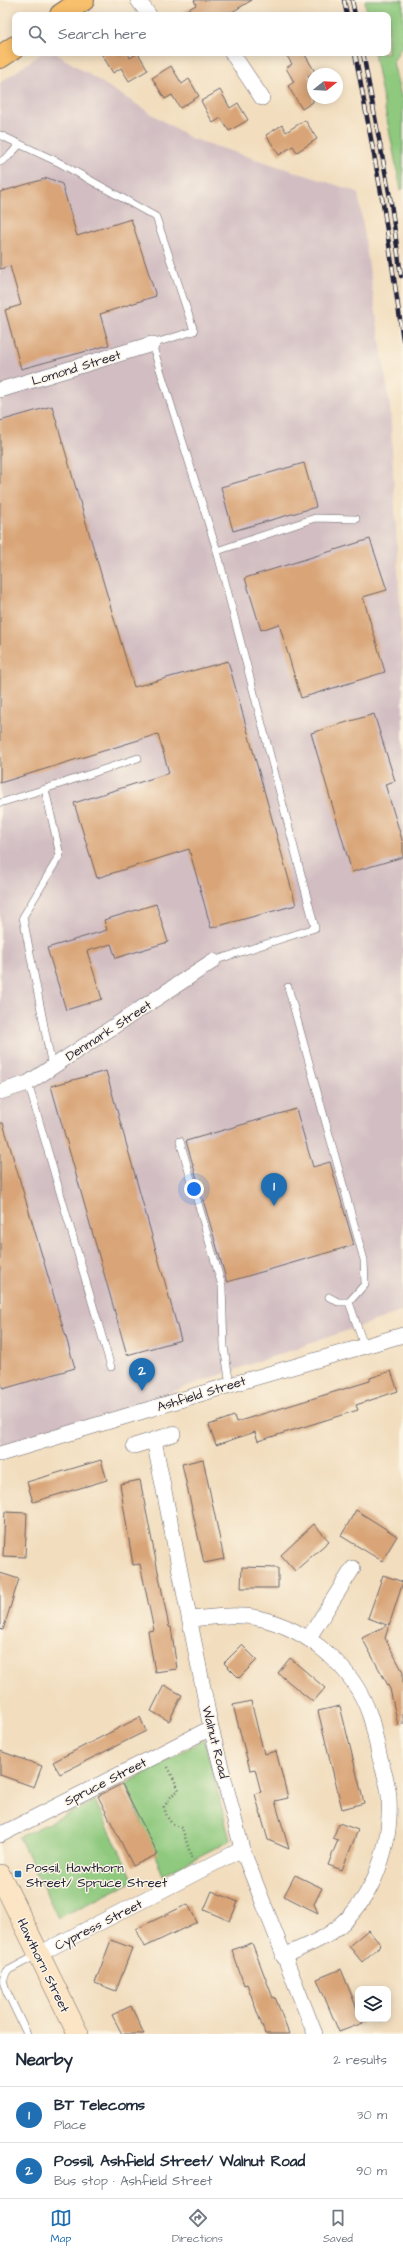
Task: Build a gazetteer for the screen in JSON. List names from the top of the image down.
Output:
{
  "streets": {
    "main road": ["Hawthorn Street"],
    "street": [
      "Lomond Street",
      "Denmark Street",
      "Ashfield Street",
      "Walnut Road",
      "Spruce Street",
      "Cypress Street"
    ]
  },
  "crossings": [
    ["Walnut Road", "Spruce Street"],
    ["Walnut Road", "Cypress Street"],
    ["Cypress Street", "Hawthorn Street"]
  ],
  "places": {
    "transit": ["Possil, Hawthorn Street/ Spruce Street"]
  },
  "north": "right",
  "page": {
    "search": "Search here",
    "pins": ["1", "2"],
    "heading": ["Nearby", "2 results"],
    "list": [
      {
        "mark": "1",
        "name": "BT Telecoms",
        "note": "Place",
        "value": "30 m"
      },
      {
        "mark": "2",
        "name": "Possil, Ashfield Street/ Walnut Road",
        "note": "Bus stop · Ashfield Street",
        "value": "90 m"
      }
    ],
    "nav": ["Map", "Directions", "Saved"]
  }
}
